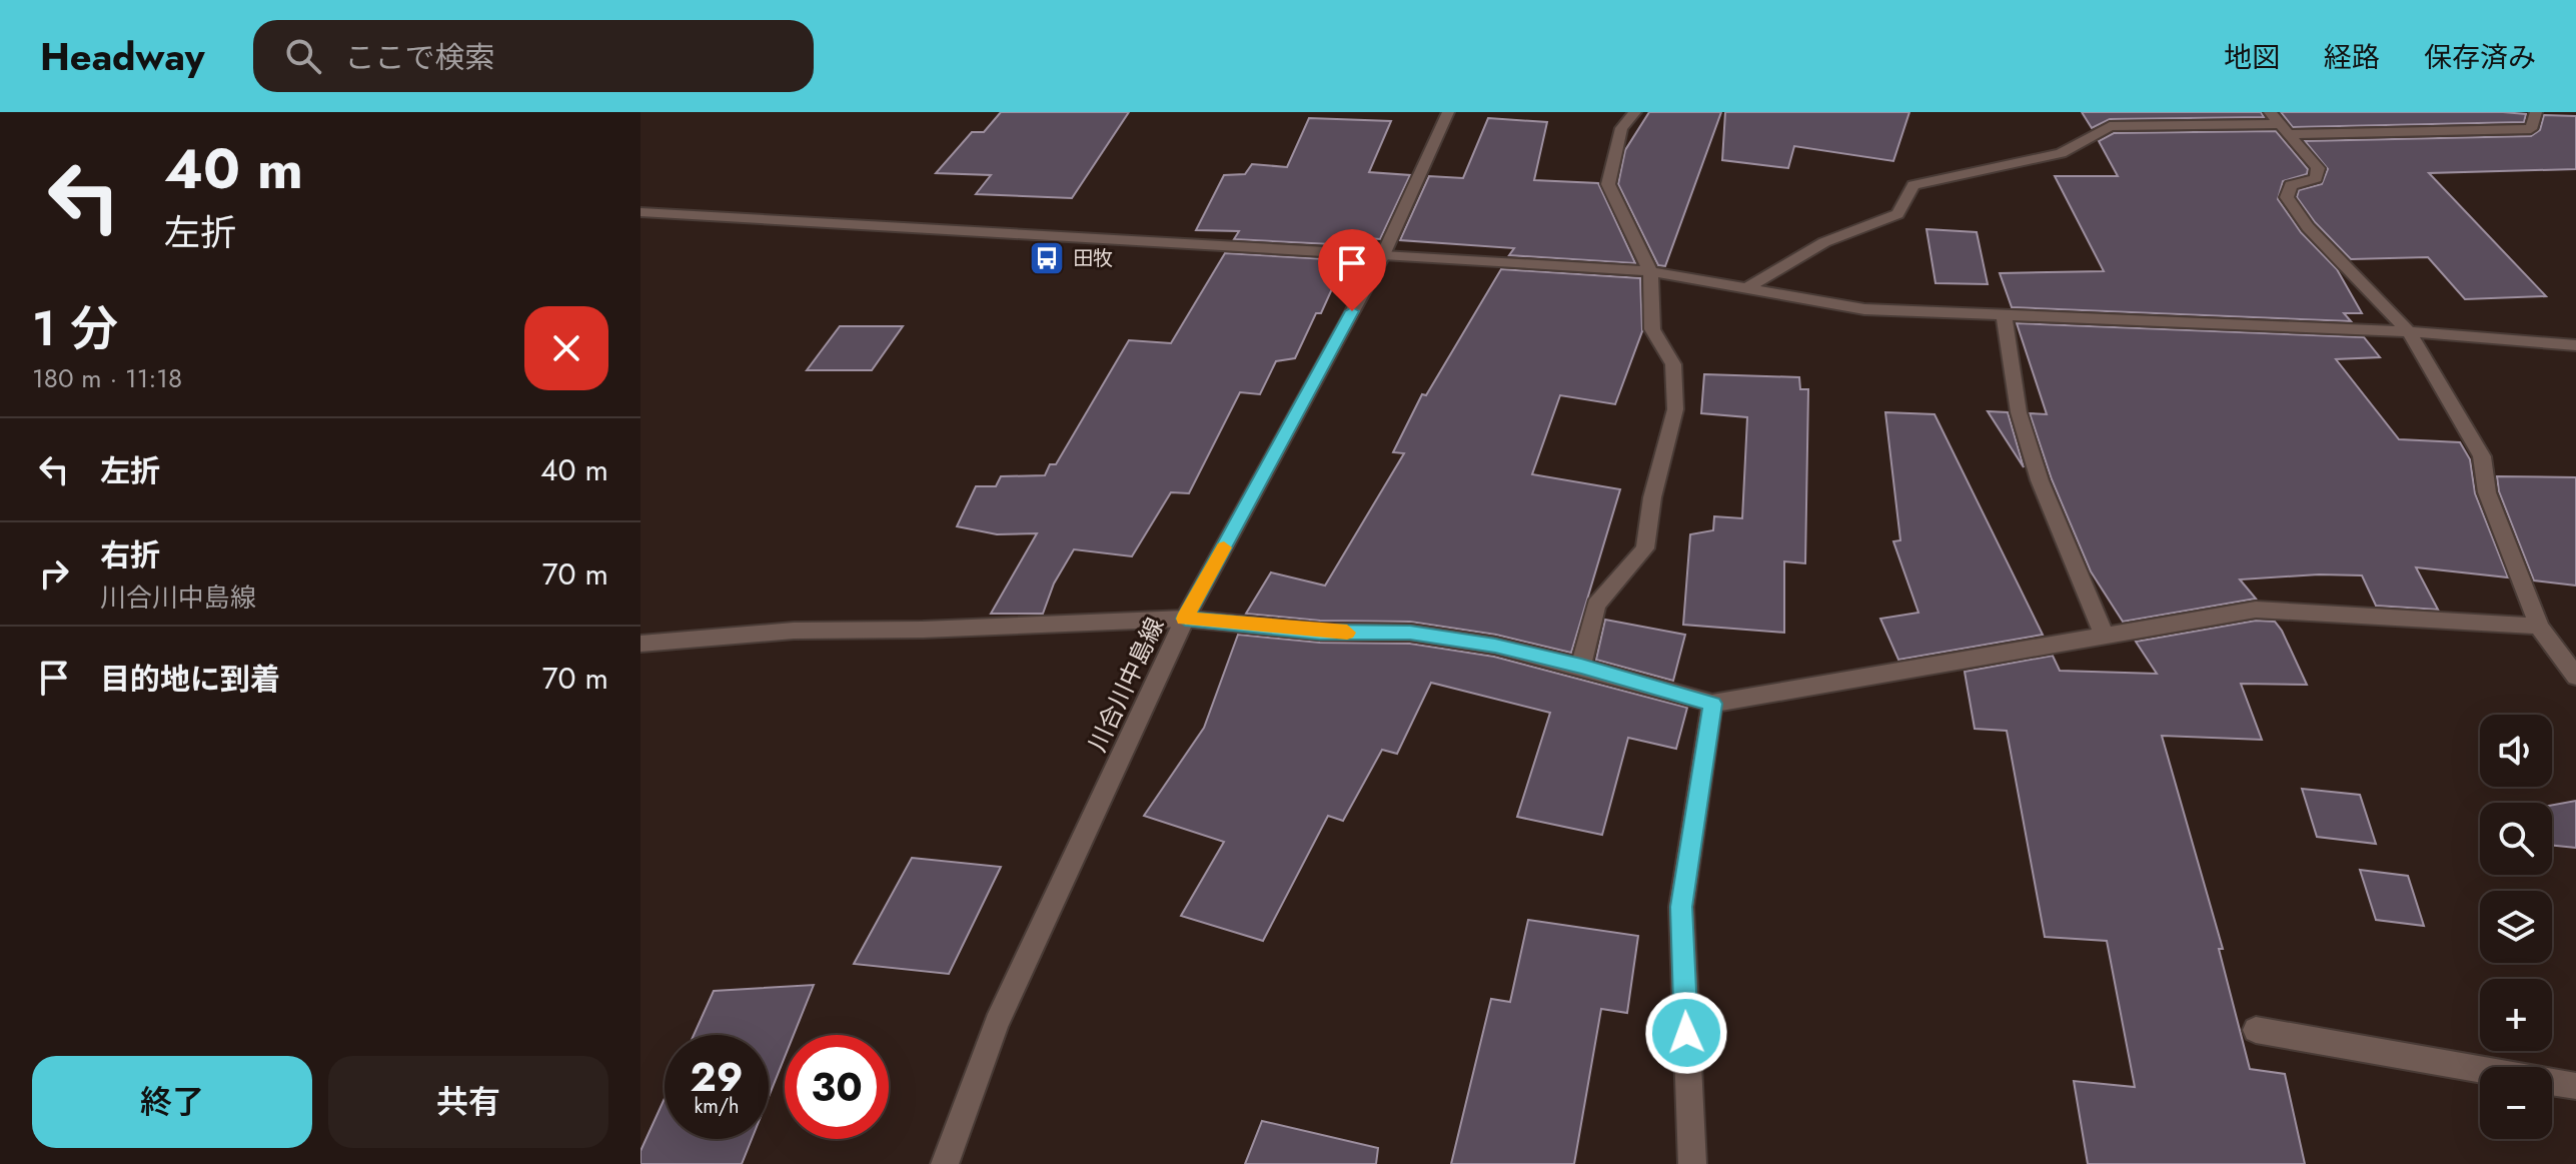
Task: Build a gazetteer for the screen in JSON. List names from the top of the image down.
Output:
{
  "streets": {
    "street": ["川合川中島線"]
  },
  "places": {
    "bus stop": ["田牧"]
  },
  "page": {
    "header": "Headway",
    "search": "ここで検索",
    "nav": ["地図", "経路", "保存済み"],
    "turn": ["40 m", "左折"],
    "heading": ["1 分", "180 m · 11:18"],
    "list": [
      {
        "name": "左折",
        "value": "40 m"
      },
      {
        "name": "右折",
        "note": "川合川中島線",
        "value": "70 m"
      },
      {
        "name": "目的地に到着",
        "value": "70 m"
      }
    ],
    "map_buttons": ["+", "−"],
    "speed": "29 km/h",
    "limit": "30",
    "buttons": ["終了", "共有"]
  }
}
